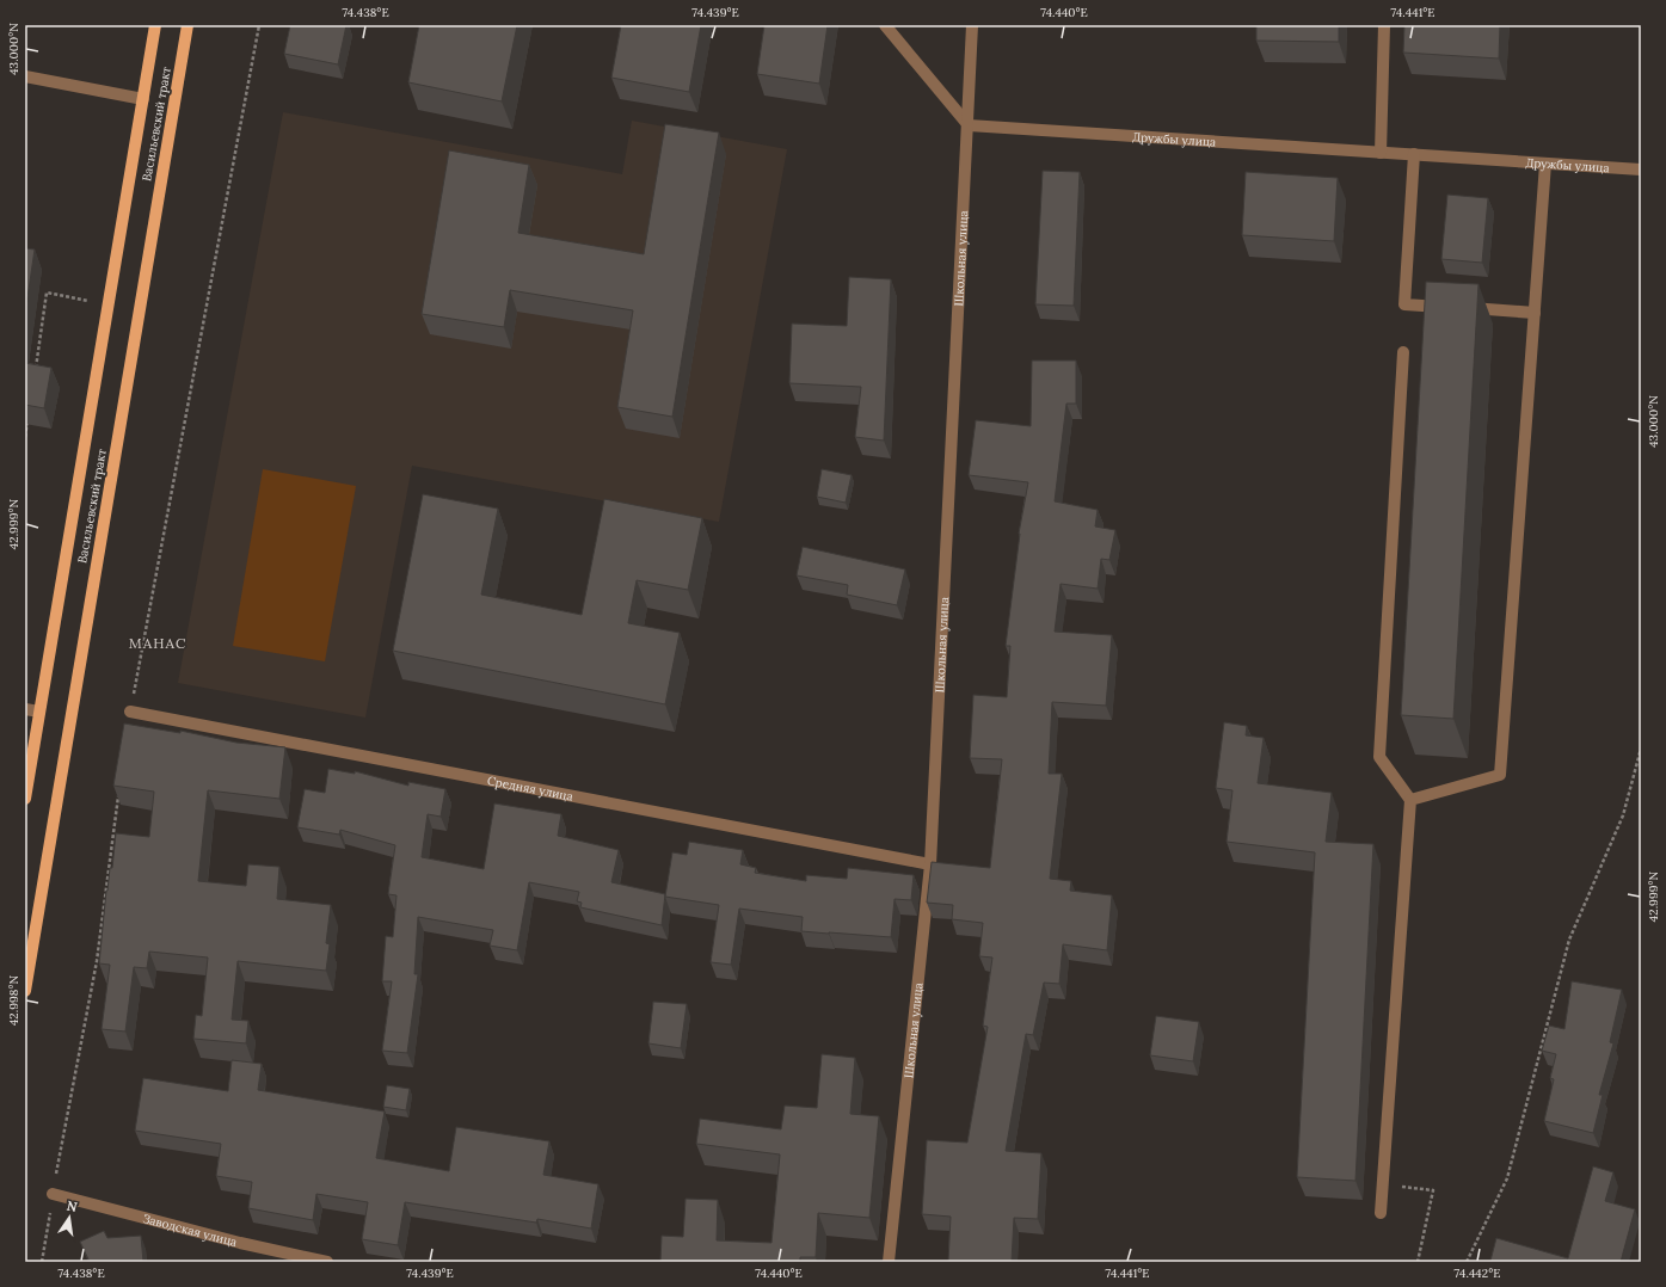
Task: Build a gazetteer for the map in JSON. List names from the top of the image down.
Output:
{
  "streets": {
    "main road": ["Васильевский тракт"],
    "street": [
      "Дружбы улица",
      "Школьная улица",
      "Средняя улица",
      "Заводская улица"
    ]
  },
  "crossings": [
    ["Дружбы улица", "Школьная улица"],
    ["Школьная улица", "Средняя улица"]
  ],
  "districts": ["МАНАС"],
  "north": "top",
  "coordinates": [
    "74.438°E",
    "74.439°E",
    "74.440°E",
    "74.441°E",
    "43.000°N",
    "42.999°N",
    "42.998°N",
    "74.442°E"
  ]
}
